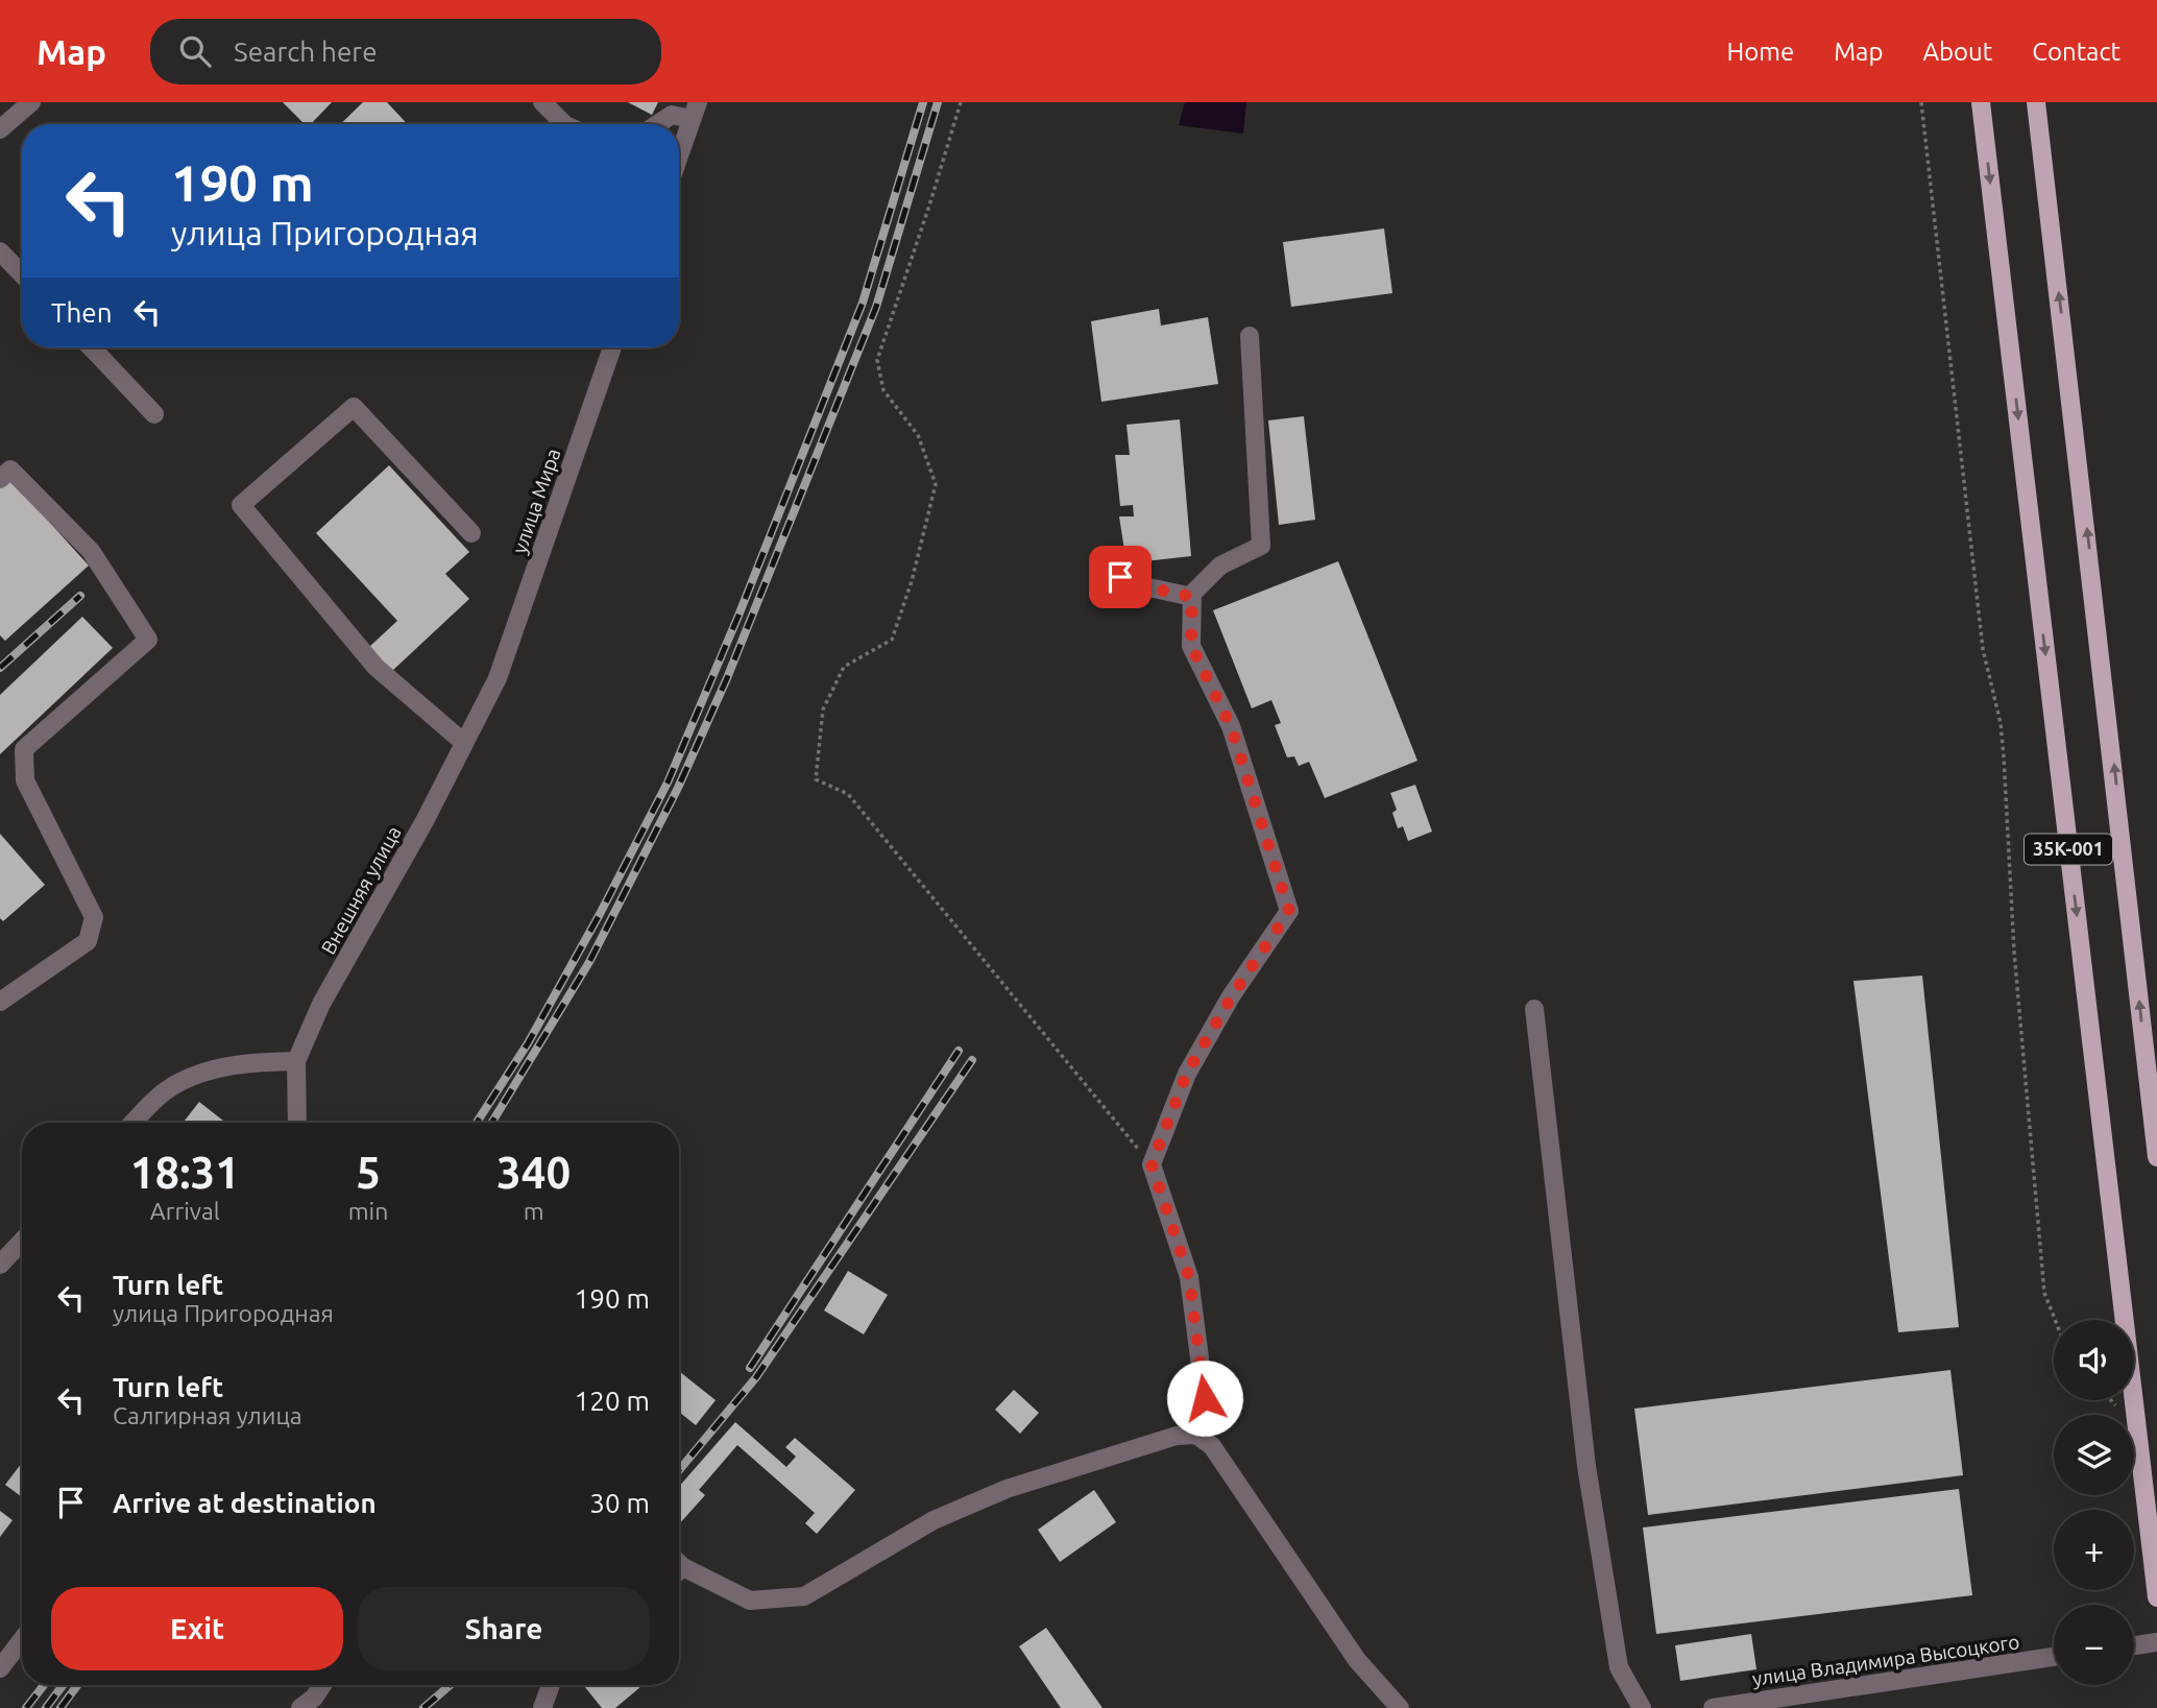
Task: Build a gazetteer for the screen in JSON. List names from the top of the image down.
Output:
{
  "streets": {
    "main road": ["35К-001"],
    "street": ["улица Мира", "Внешняя улица", "улица Владимира Высоцкого"]
  },
  "crossings": [
    ["улица Мира", "Внешняя улица"]
  ],
  "page": {
    "header": "Map",
    "search": "Search here",
    "nav": [
      "Home",
      "Map",
      "About",
      "Contact"
    ],
    "turn": ["190 m", "улица Пригородная"],
    "then": "Then",
    "eta": [
      "18:31",
      "Arrival",
      "5",
      "min",
      "340",
      "m"
    ],
    "list": [
      {
        "name": "Turn left",
        "note": "улица Пригородная",
        "value": "190 m"
      },
      {
        "name": "Turn left",
        "note": "Салгирная улица",
        "value": "120 m"
      },
      {
        "name": "Arrive at destination",
        "value": "30 m"
      }
    ],
    "map_buttons": ["+", "−"],
    "buttons": ["Exit", "Share"]
  }
}
